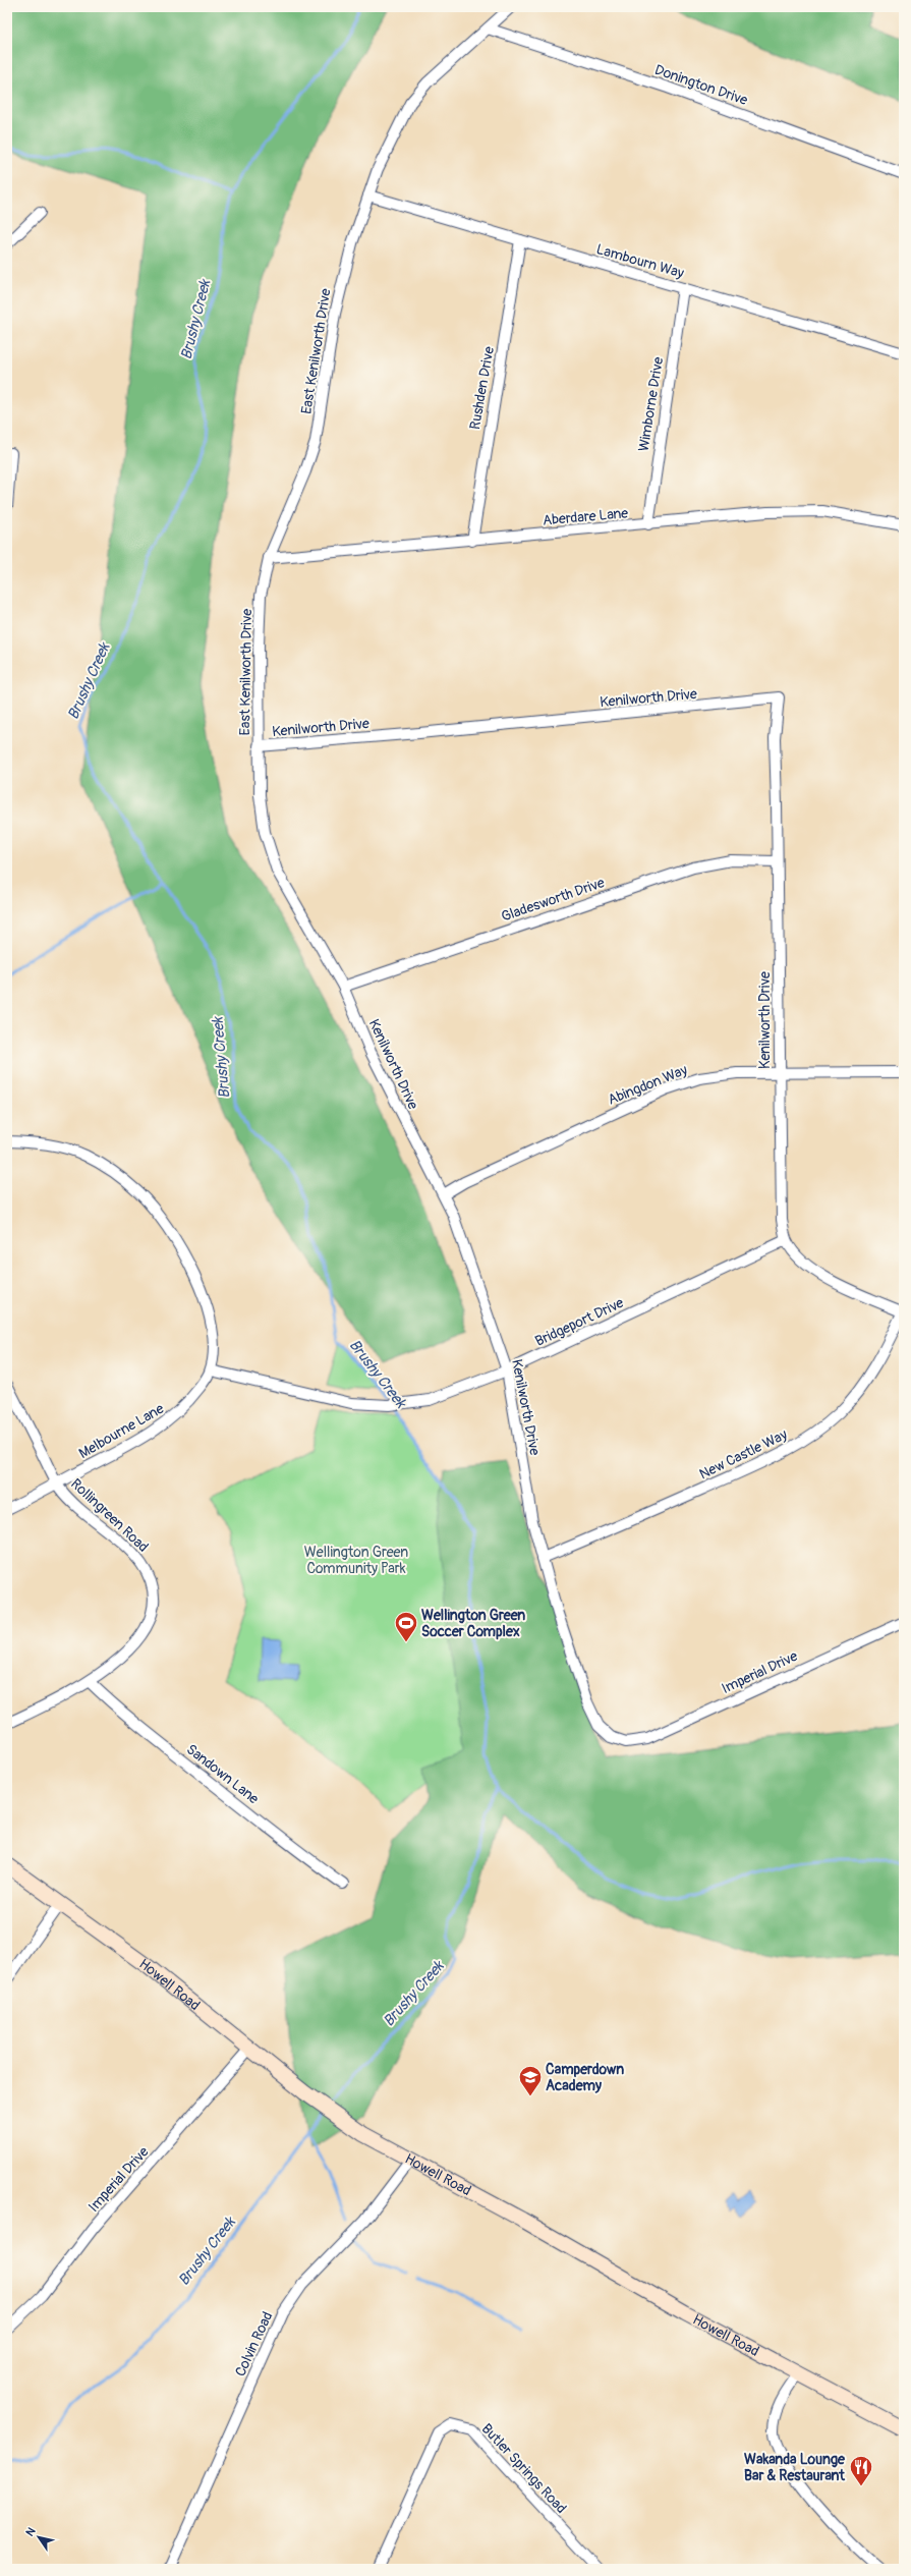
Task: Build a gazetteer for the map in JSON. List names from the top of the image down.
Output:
{
  "streets": {
    "main road": ["Howell Road"],
    "street": [
      "Donington Drive",
      "Lambourn Way",
      "East Kenilworth Drive",
      "Rushden Drive",
      "Wimborne Drive",
      "Aberdare Lane",
      "Kenilworth Drive",
      "Gladesworth Drive",
      "Abingdon Way",
      "Bridgeport Drive",
      "Melbourne Lane",
      "New Castle Way",
      "Rollingreen Road",
      "Imperial Drive",
      "Sandown Lane",
      "Colvin Road",
      "Butler Springs Road"
    ]
  },
  "crossings": [
    ["Donington Drive", "East Kenilworth Drive"],
    ["Lambourn Way", "East Kenilworth Drive"],
    ["Lambourn Way", "Rushden Drive"],
    ["Lambourn Way", "Wimborne Drive"],
    ["East Kenilworth Drive", "Aberdare Lane"],
    ["East Kenilworth Drive", "Kenilworth Drive"],
    ["Rushden Drive", "Aberdare Lane"],
    ["Wimborne Drive", "Aberdare Lane"],
    ["Kenilworth Drive", "Gladesworth Drive"],
    ["Kenilworth Drive", "Abingdon Way"],
    ["Kenilworth Drive", "Bridgeport Drive"],
    ["Kenilworth Drive", "New Castle Way"],
    ["Kenilworth Drive", "Imperial Drive"],
    ["Bridgeport Drive", "Melbourne Lane"],
    ["Melbourne Lane", "Rollingreen Road"],
    ["Rollingreen Road", "Sandown Lane"],
    ["Imperial Drive", "Howell Road"],
    ["Howell Road", "Colvin Road"]
  ],
  "water": ["Brushy Creek"],
  "parks": ["Wellington Green Community Park"],
  "places": {
    "sports": ["Wellington Green Soccer Complex"],
    "school or university": ["Camperdown Academy"],
    "restaurant": ["Wakanda Lounge Bar & Restaurant"]
  },
  "north": "top left"
}
